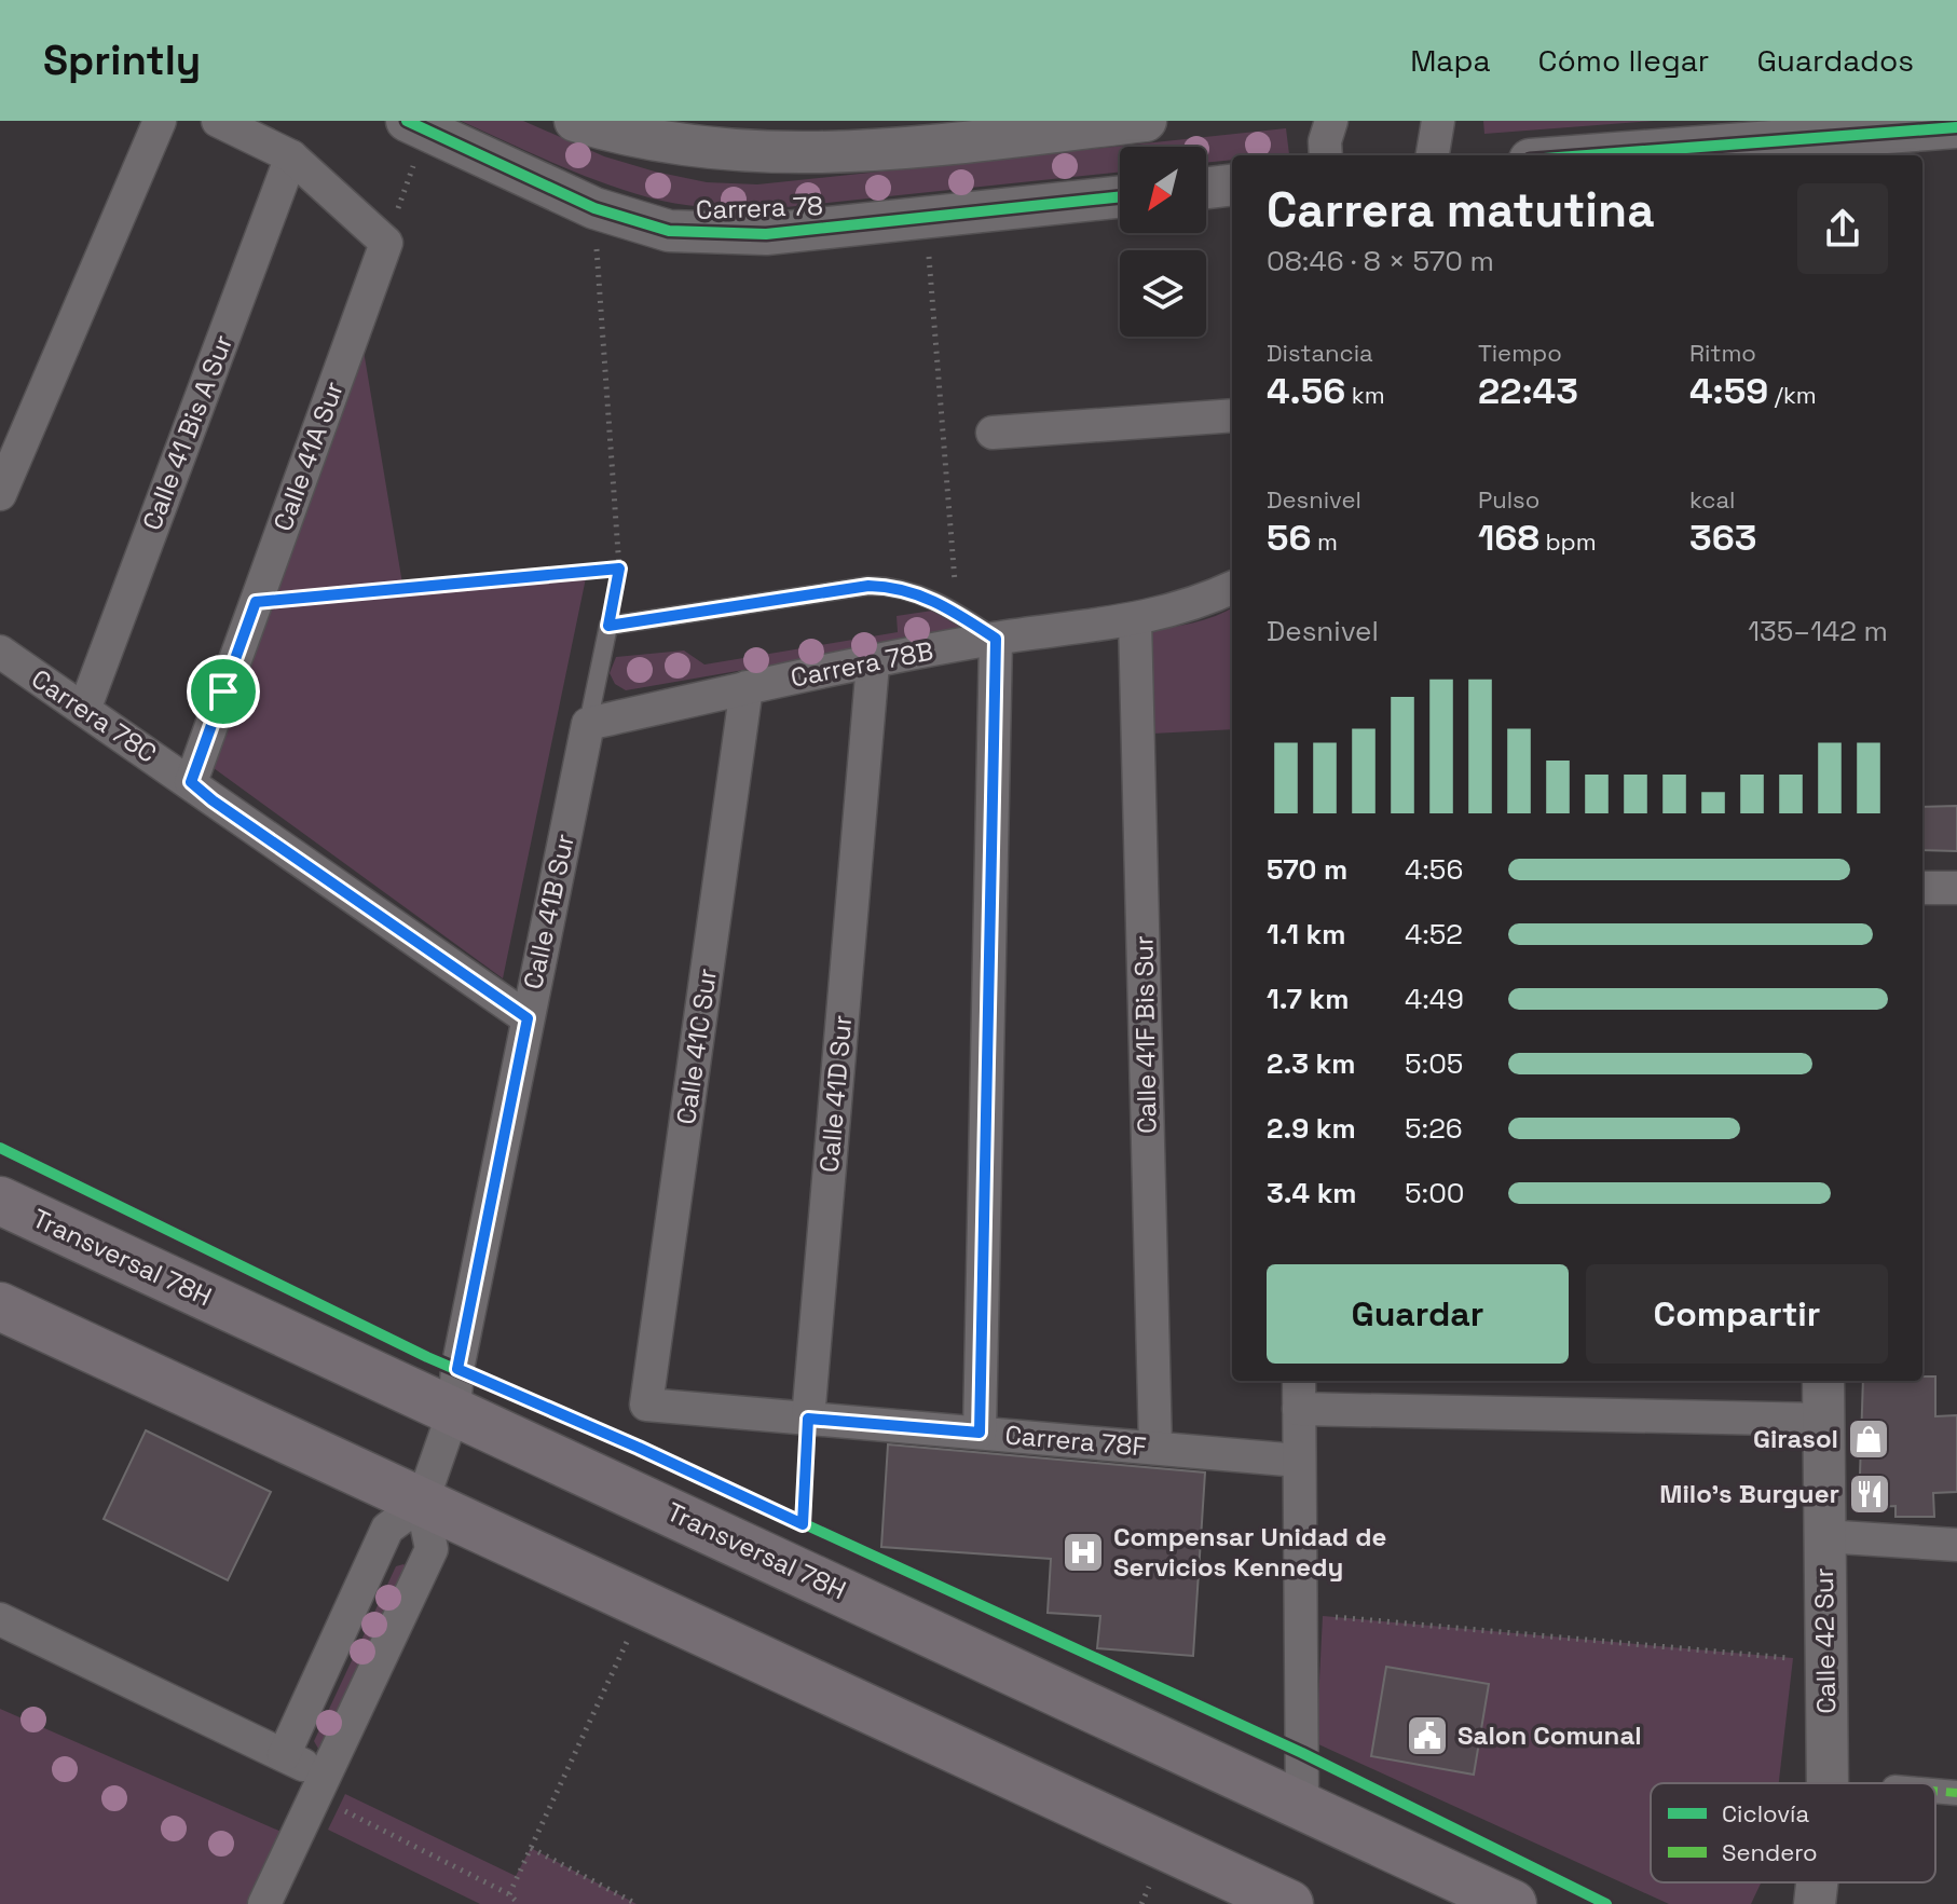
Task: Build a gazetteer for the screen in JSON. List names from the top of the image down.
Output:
{
  "streets": {
    "main road": ["Transversal 78H"],
    "street": [
      "Carrera 78",
      "Calle 41 Bis A Sur",
      "Calle 41A Sur",
      "Carrera 78B",
      "Carrera 78C",
      "Calle 41B Sur",
      "Calle 41F Bis Sur",
      "Calle 41C Sur",
      "Calle 41D Sur",
      "Carrera 78F",
      "Calle 42 Sur"
    ]
  },
  "crossings": [
    ["Calle 41 Bis A Sur", "Carrera 78C"],
    ["Calle 41A Sur", "Carrera 78C"],
    ["Carrera 78B", "Calle 41B Sur"],
    ["Carrera 78B", "Calle 41F Bis Sur"],
    ["Carrera 78B", "Calle 41C Sur"],
    ["Carrera 78B", "Calle 41D Sur"],
    ["Carrera 78C", "Calle 41B Sur"],
    ["Calle 41B Sur", "Transversal 78H"],
    ["Calle 41F Bis Sur", "Carrera 78F"],
    ["Calle 41C Sur", "Carrera 78F"],
    ["Calle 41D Sur", "Carrera 78F"]
  ],
  "places": {
    "shop": ["Girasol"],
    "restaurant": ["Milo's Burguer"],
    "hospital": ["Compensar Unidad de Servicios Kennedy"],
    "public building": ["Salon Comunal"]
  },
  "legend": ["Ciclovía", "Sendero"],
  "north": "bottom left",
  "page": {
    "header": "Sprintly",
    "nav": ["Mapa", "Cómo llegar", "Guardados"],
    "heading": ["Carrera matutina", "08:46 · 8 × 570 m"],
    "stats": [
      ["Distancia", "4.56 km"],
      ["Tiempo", "22:43"],
      ["Ritmo", "4:59 /km"],
      ["Desnivel", "56 m"],
      ["Pulso", "168 bpm"],
      ["kcal", "363"]
    ],
    "chart": ["Desnivel", "135–142 m"],
    "list": [
      {
        "name": "570 m",
        "note": "4:56"
      },
      {
        "name": "1.1 km",
        "note": "4:52"
      },
      {
        "name": "1.7 km",
        "note": "4:49"
      },
      {
        "name": "2.3 km",
        "note": "5:05"
      },
      {
        "name": "2.9 km",
        "note": "5:26"
      },
      {
        "name": "3.4 km",
        "note": "5:00"
      }
    ],
    "buttons": ["Guardar", "Compartir"]
  }
}
